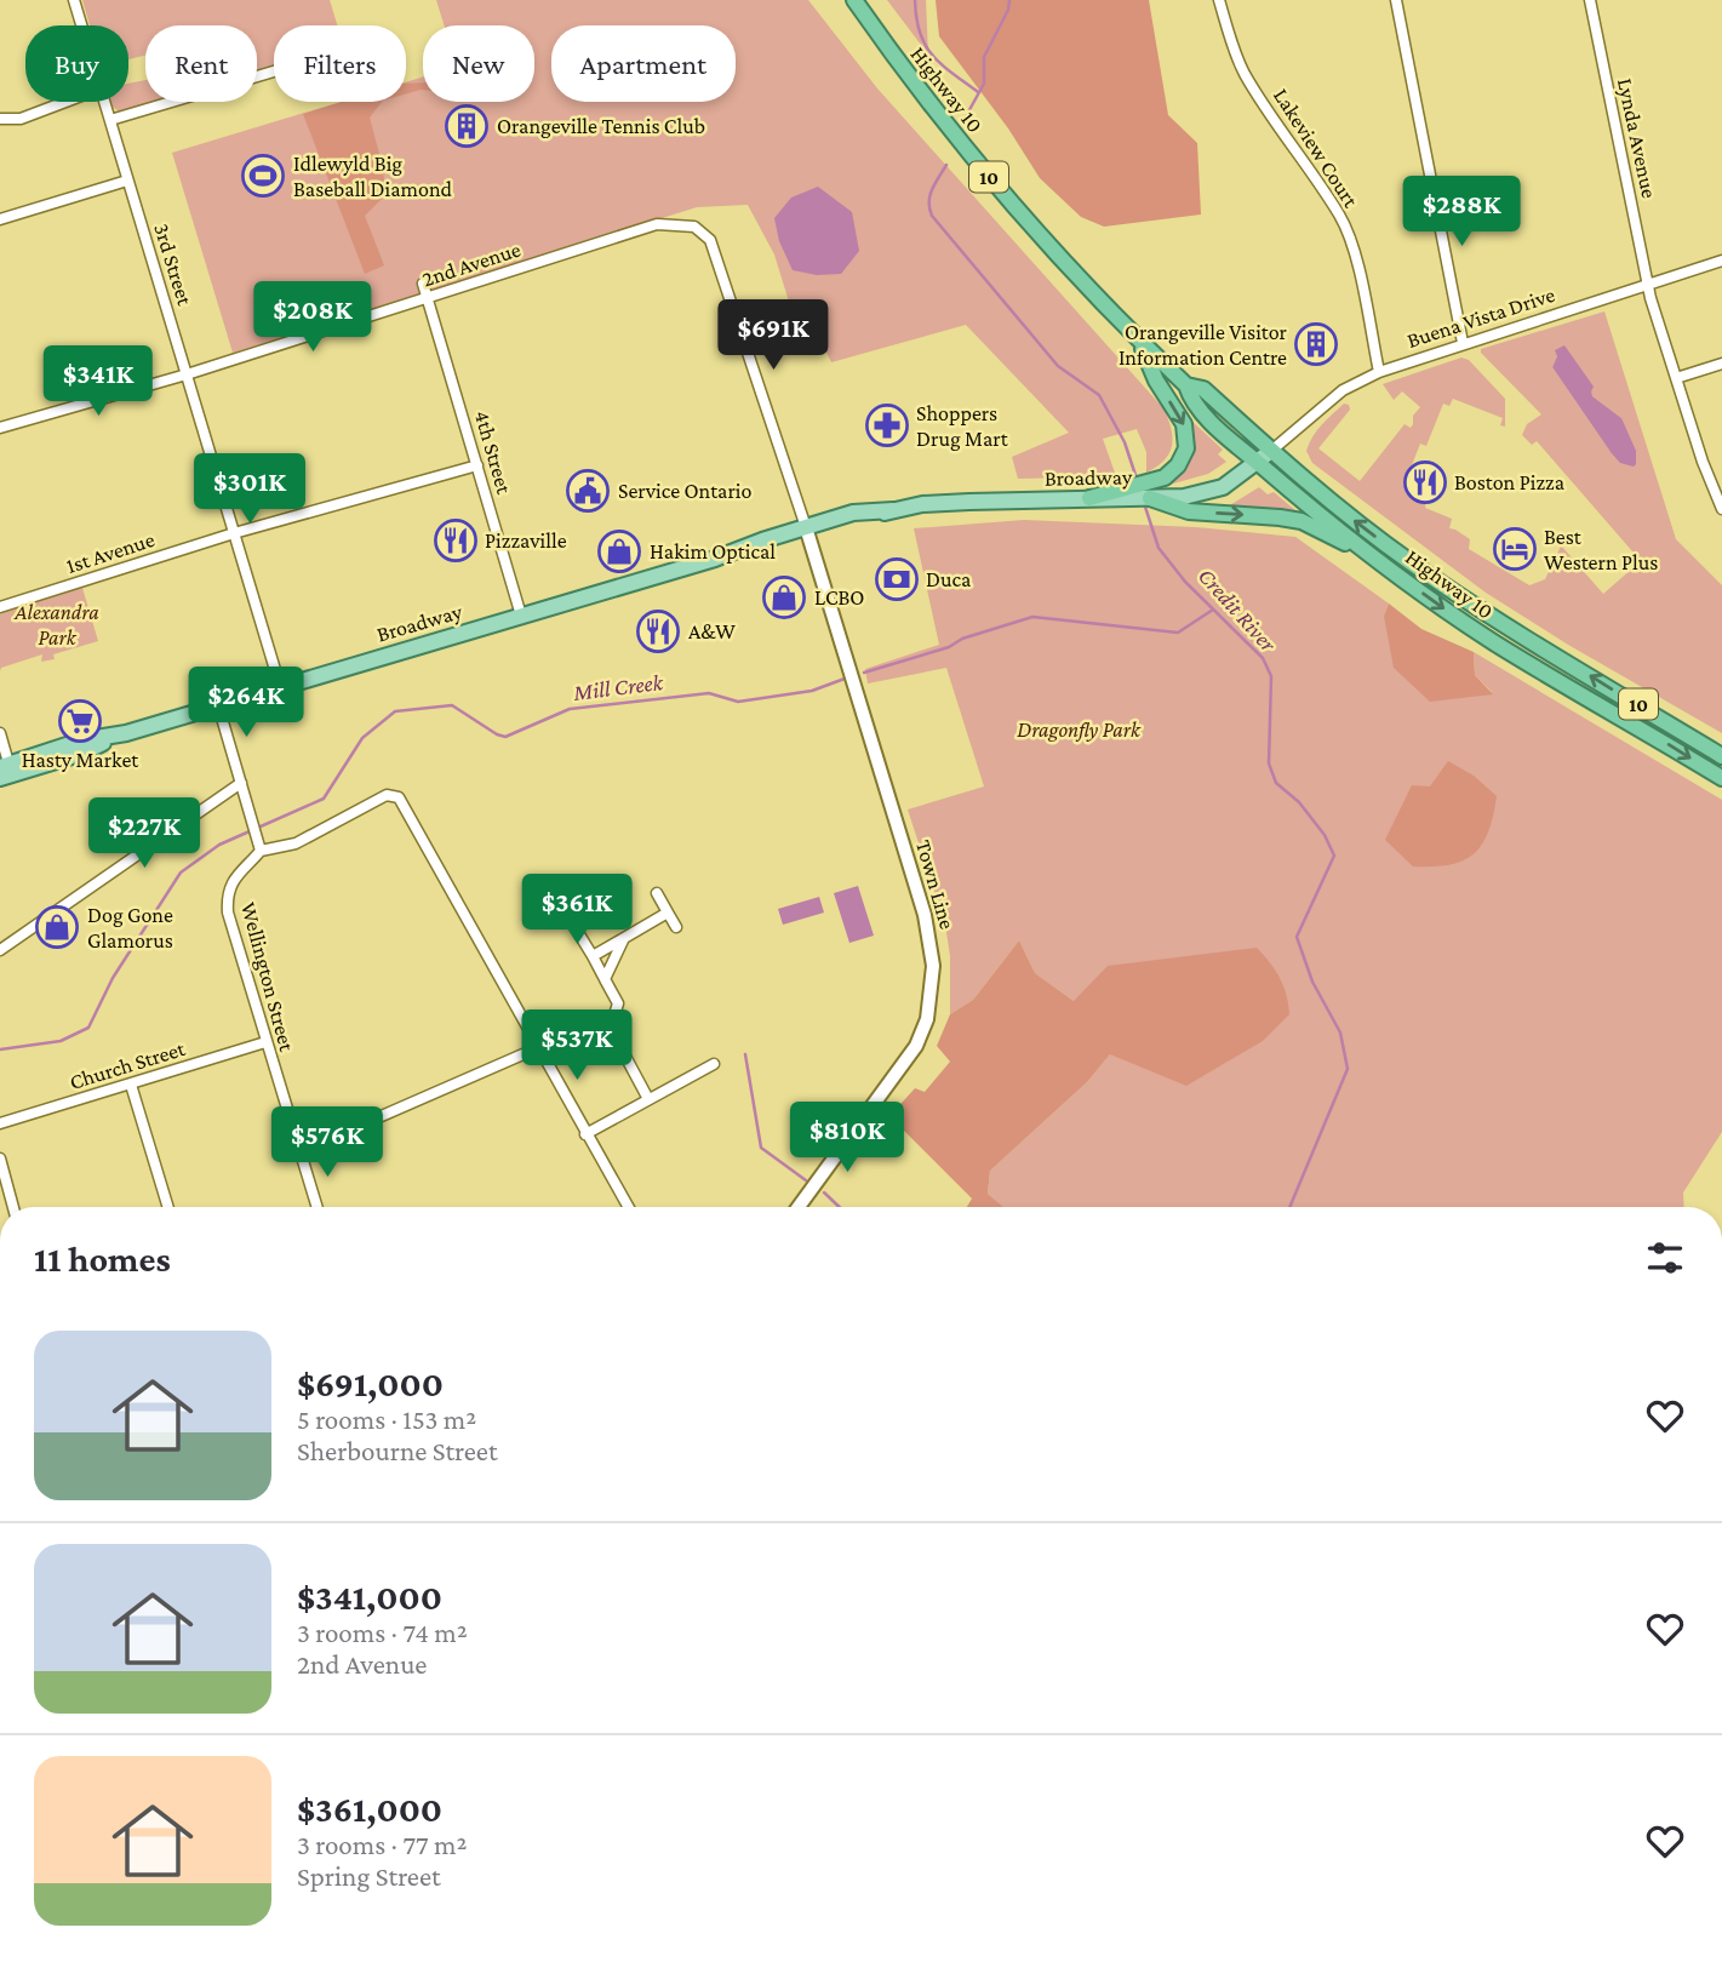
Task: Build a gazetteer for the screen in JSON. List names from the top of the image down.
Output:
{
  "streets": {
    "highway": ["Highway 10", "10"],
    "main road": ["Broadway", "Town Line"],
    "street": [
      "Lynda Avenue",
      "Lakeview Court",
      "3rd Street",
      "2nd Avenue",
      "Buena Vista Drive",
      "4th Street",
      "1st Avenue",
      "Wellington Street",
      "Church Street"
    ]
  },
  "crossings": [
    ["Highway 10", "Buena Vista Drive"],
    ["Highway 10", "Broadway"],
    ["Lynda Avenue", "Buena Vista Drive"],
    ["Lakeview Court", "Buena Vista Drive"],
    ["3rd Street", "2nd Avenue"],
    ["3rd Street", "Broadway"],
    ["3rd Street", "1st Avenue"],
    ["2nd Avenue", "4th Street"],
    ["2nd Avenue", "Broadway"],
    ["2nd Avenue", "Town Line"],
    ["Buena Vista Drive", "Broadway"],
    ["4th Street", "Broadway"],
    ["4th Street", "1st Avenue"],
    ["Broadway", "Town Line"],
    ["Wellington Street", "Church Street"]
  ],
  "water": ["Credit River", "Mill Creek"],
  "parks": ["Alexandra Park", "Dragonfly Park"],
  "places": {
    "building": ["Orangeville Tennis Club", "Orangeville Visitor Information Centre"],
    "sports": ["Idlewyld Big Baseball Diamond"],
    "pharmacy": ["Shoppers Drug Mart"],
    "restaurant": ["Boston Pizza", "Pizzaville", "A&W"],
    "public building": ["Service Ontario"],
    "hotel": ["Best Western Plus"],
    "shop": ["Hakim Optical", "LCBO", "Dog Gone Glamorus"],
    "bank": ["Duca"],
    "supermarket": ["Hasty Market"]
  },
  "page": {
    "chip": [
      "Buy",
      "Rent",
      "Filters",
      "New",
      "Apartment"
    ],
    "price": [
      "$288K",
      "$208K",
      "$691K",
      "$341K",
      "$301K",
      "$264K",
      "$227K",
      "$361K",
      "$537K",
      "$810K",
      "$576K"
    ],
    "heading": "11 homes",
    "list": [
      {
        "name": "$691,000",
        "note": "5 rooms · 153 m² · Sherbourne Street"
      },
      {
        "name": "$341,000",
        "note": "3 rooms · 74 m² · 2nd Avenue"
      },
      {
        "name": "$361,000",
        "note": "3 rooms · 77 m² · Spring Street"
      }
    ]
  }
}
